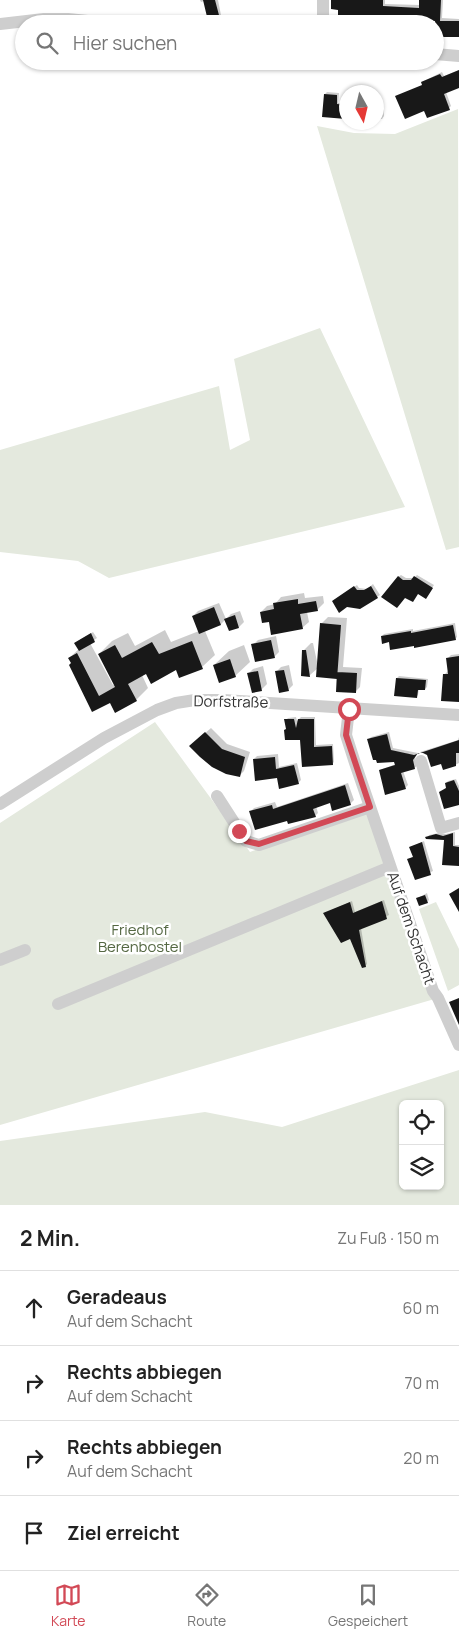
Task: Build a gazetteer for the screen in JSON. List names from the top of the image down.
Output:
{
  "streets": {
    "street": ["Dorfstraße", "Auf dem Schacht"]
  },
  "crossings": [
    ["Dorfstraße", "Auf dem Schacht"]
  ],
  "parks": ["Friedhof Berenbostel"],
  "north": "bottom",
  "page": {
    "search": "Hier suchen",
    "heading": ["2 Min.", "Zu Fuß · 150 m"],
    "list": [
      ["Geradeaus", "Auf dem Schacht", "60 m"],
      ["Rechts abbiegen", "Auf dem Schacht", "70 m"],
      ["Rechts abbiegen", "Auf dem Schacht", "20 m"],
      "Ziel erreicht"
    ],
    "nav": ["Karte", "Route", "Gespeichert"]
  }
}
